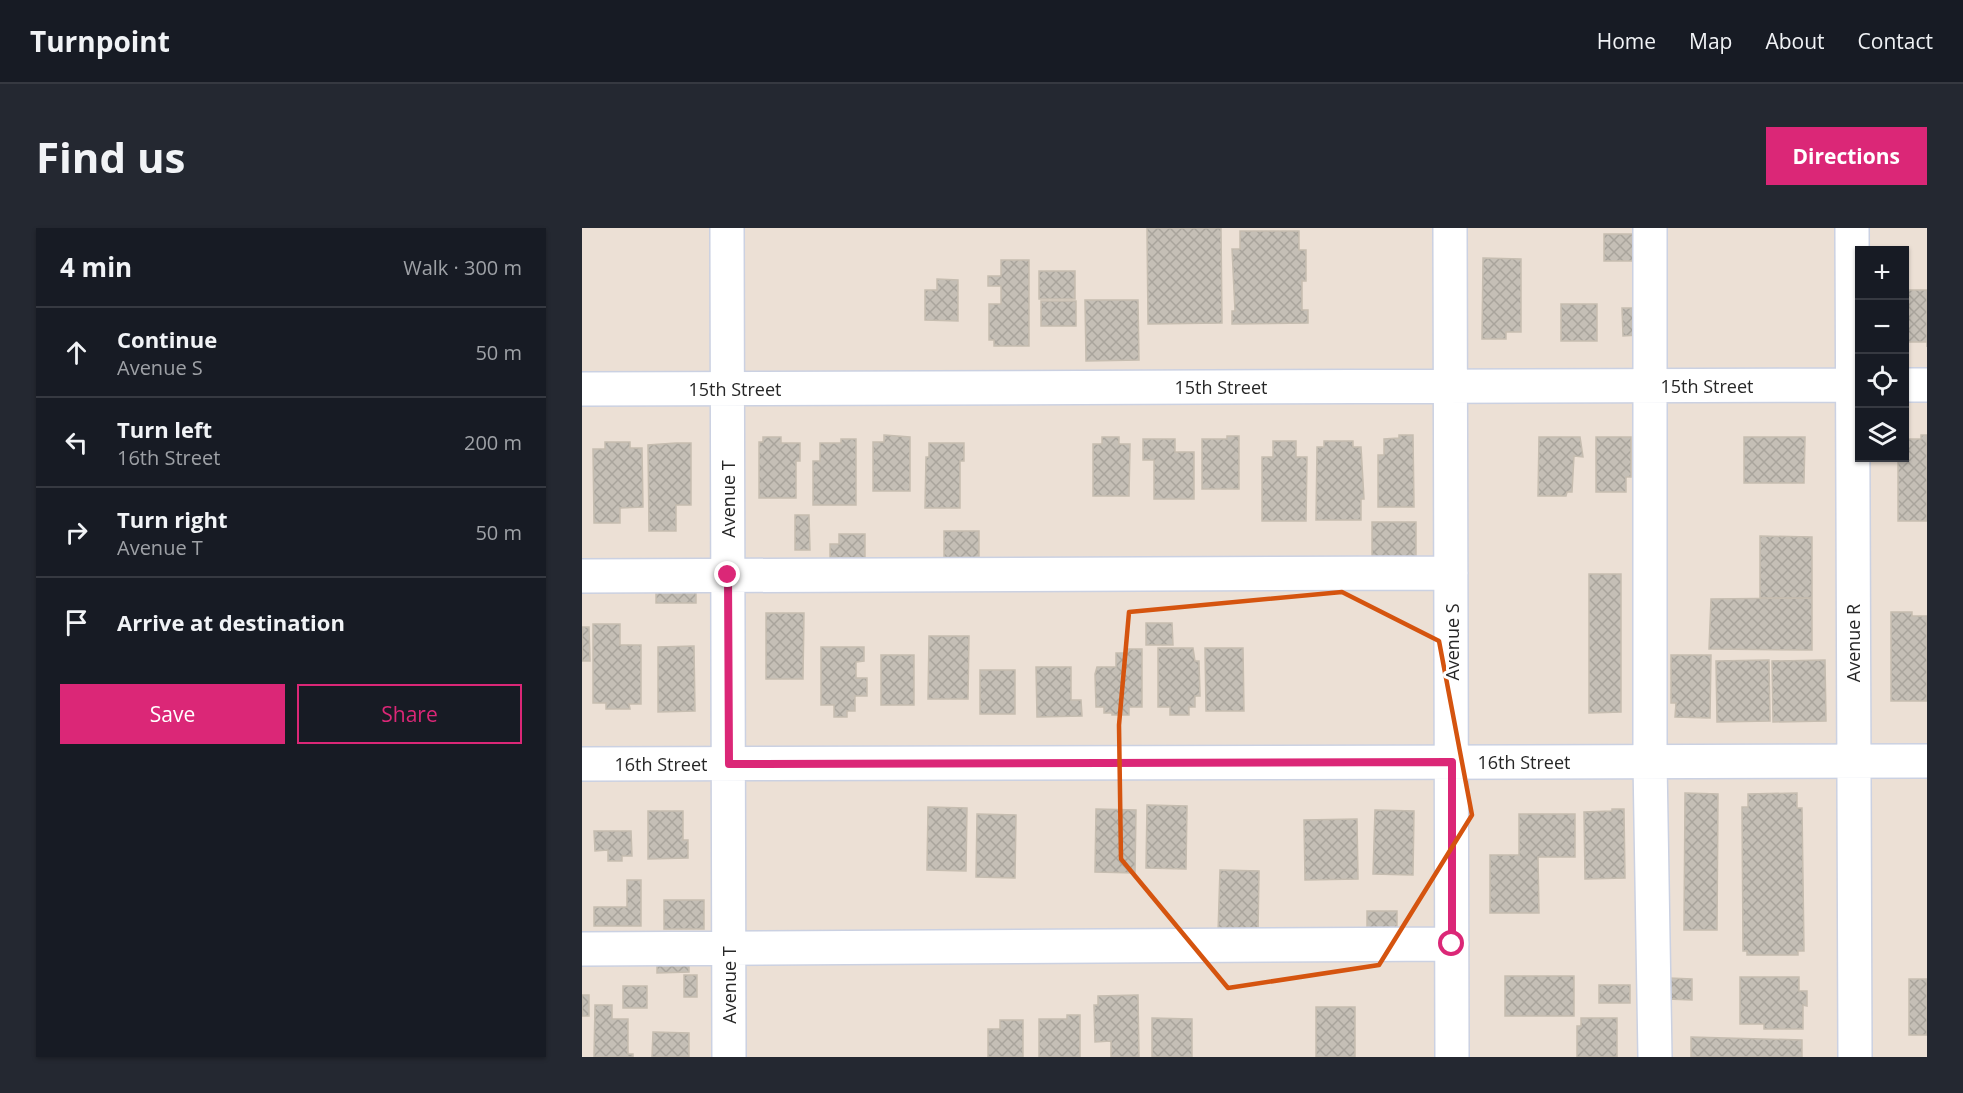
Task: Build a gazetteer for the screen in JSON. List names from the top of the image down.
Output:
{
  "streets": {
    "street": [
      "15th Street",
      "Avenue T",
      "Avenue S",
      "Avenue R",
      "16th Street"
    ]
  },
  "crossings": [
    ["15th Street", "Avenue T"],
    ["15th Street", "Avenue S"],
    ["Avenue T", "16th Street"],
    ["Avenue S", "16th Street"],
    ["Avenue R", "16th Street"]
  ],
  "page": {
    "header": "Turnpoint",
    "nav": [
      "Home",
      "Map",
      "About",
      "Contact"
    ],
    "buttons": [
      "Directions",
      ["Save", "Share"]
    ],
    "title": "Find us",
    "heading": ["4 min", "Walk · 300 m"],
    "map_buttons": ["+", "−"],
    "list": [
      ["Continue", "Avenue S", "50 m"],
      ["Turn left", "16th Street", "200 m"],
      ["Turn right", "Avenue T", "50 m"],
      "Arrive at destination"
    ]
  }
}
